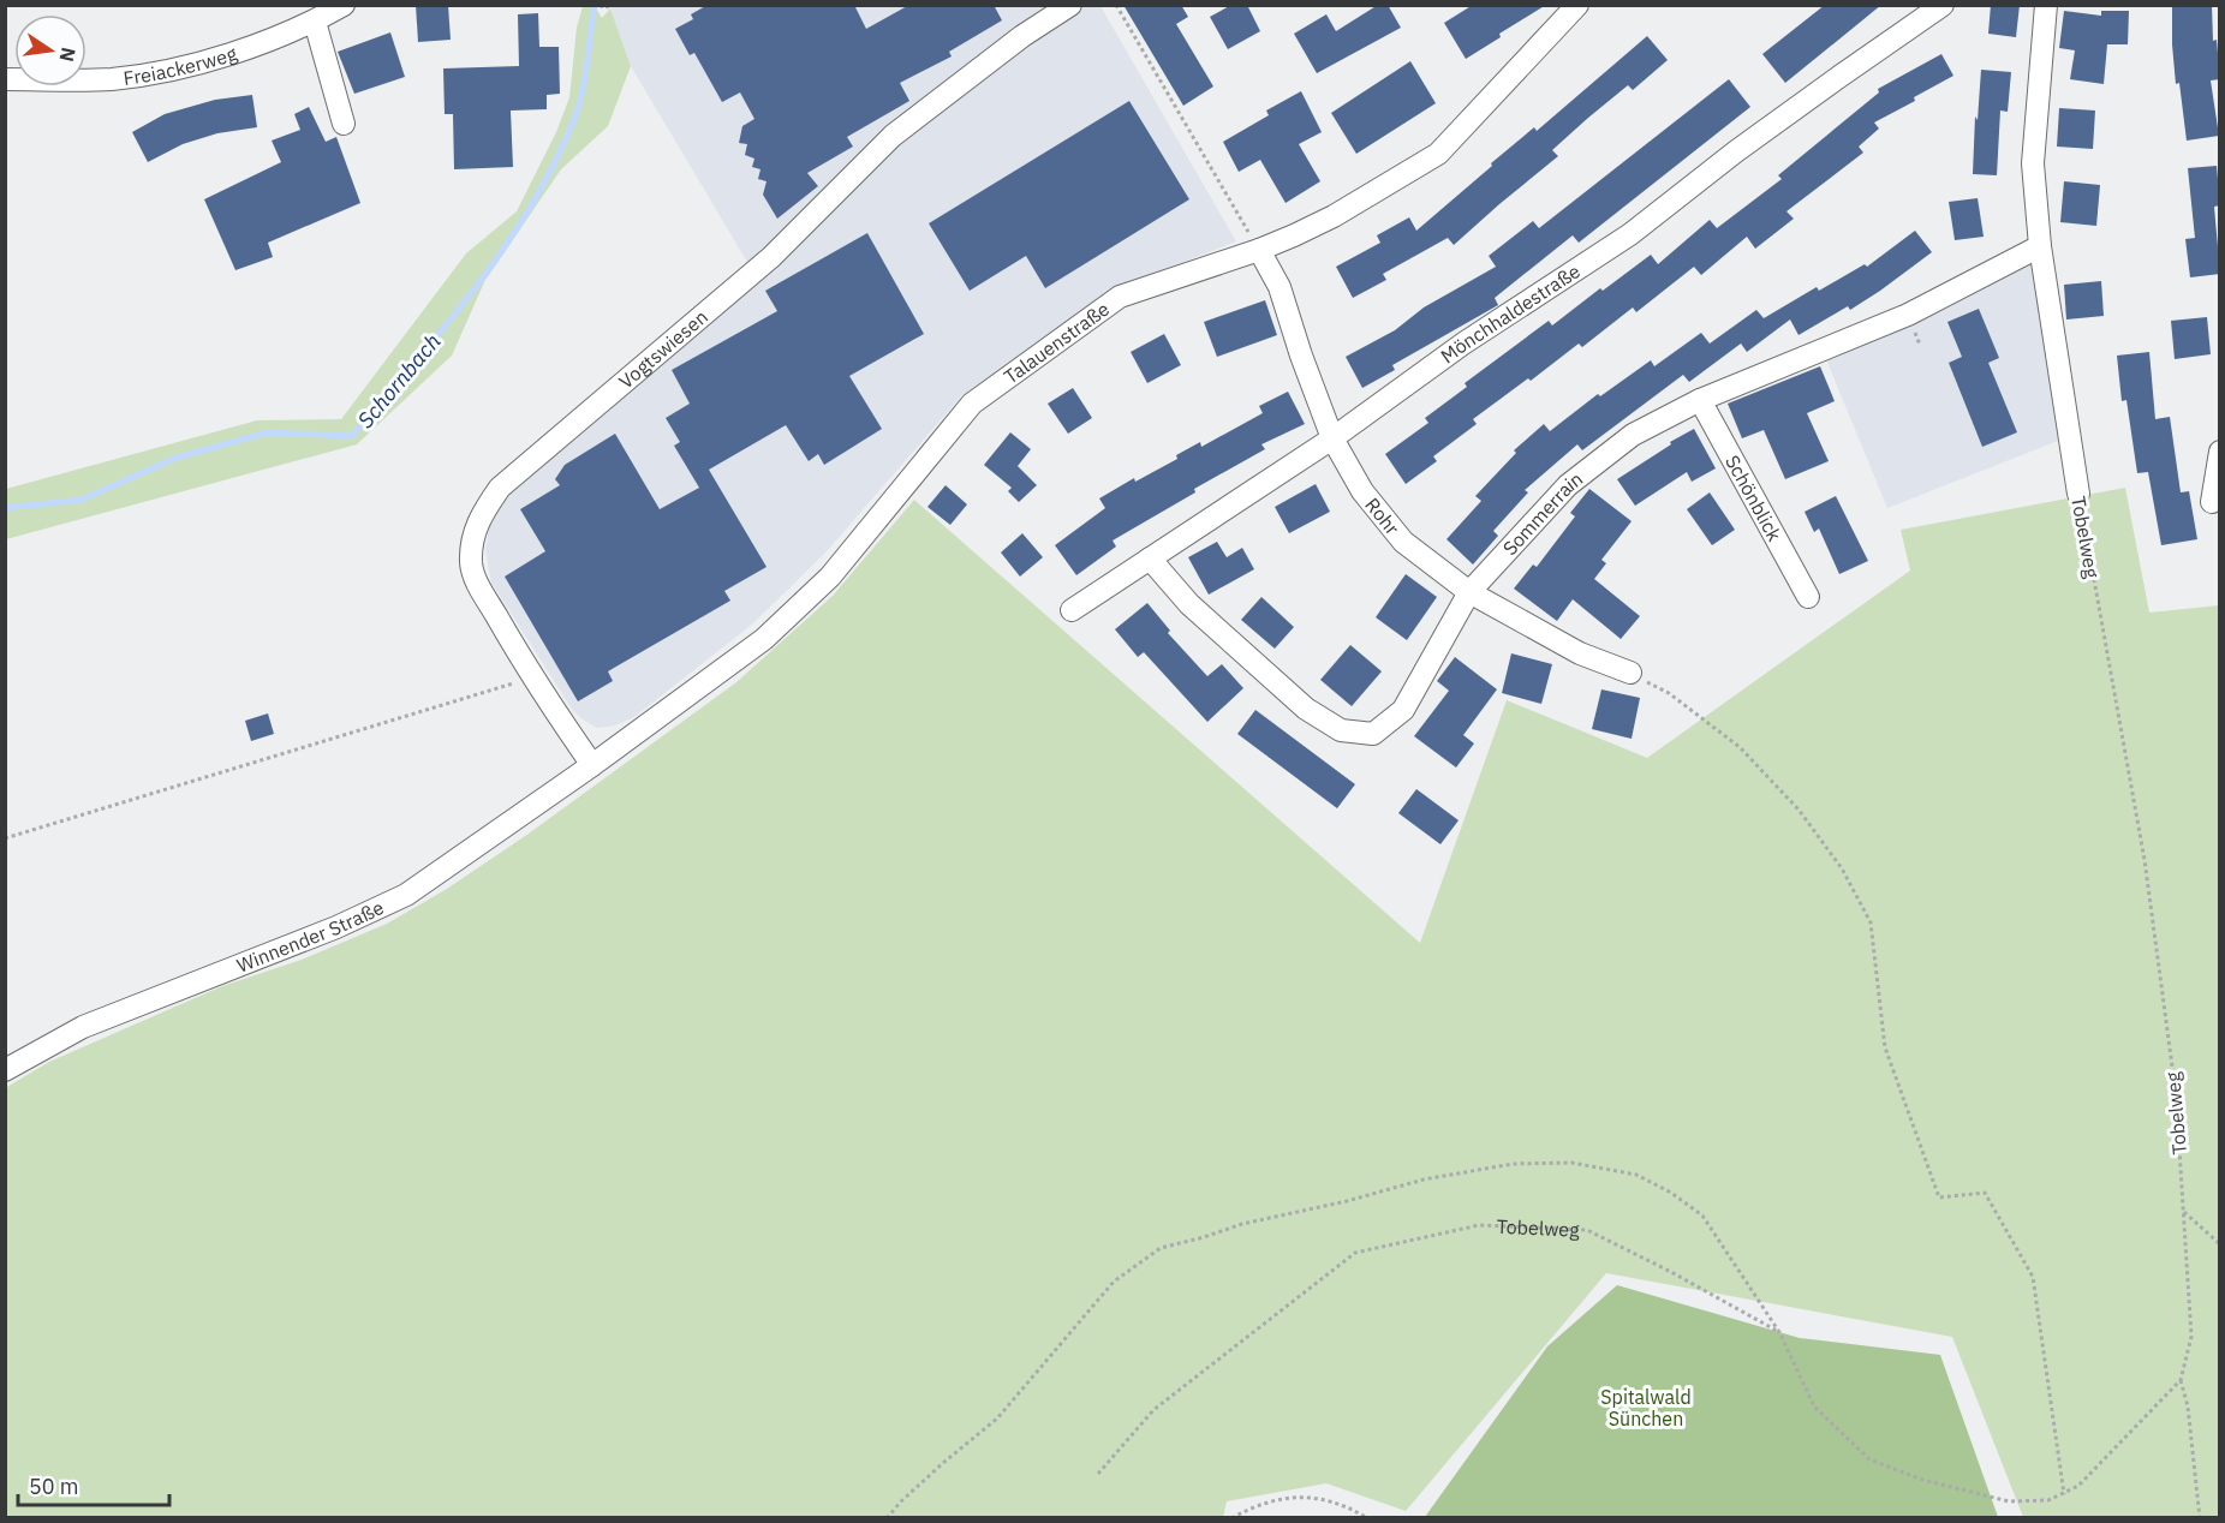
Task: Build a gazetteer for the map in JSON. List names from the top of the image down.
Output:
{
  "streets": {
    "street": [
      "Freiackerweg",
      "Mönchhaldestraße",
      "Talauenstraße",
      "Vogtswiesen",
      "Schönblick",
      "Sommerrain",
      "Rohr",
      "Tobelweg",
      "Winnender Straße"
    ]
  },
  "crossings": [
    ["Mönchhaldestraße", "Sommerrain"],
    ["Mönchhaldestraße", "Rohr"],
    ["Talauenstraße", "Vogtswiesen"],
    ["Talauenstraße", "Rohr"],
    ["Talauenstraße", "Winnender Straße"],
    ["Vogtswiesen", "Winnender Straße"],
    ["Schönblick", "Sommerrain"],
    ["Sommerrain", "Rohr"],
    ["Sommerrain", "Tobelweg"]
  ],
  "water": ["Schornbach"],
  "parks": ["Spitalwald Sünchen"],
  "scale_bar": "50 m",
  "north": "right"
}
